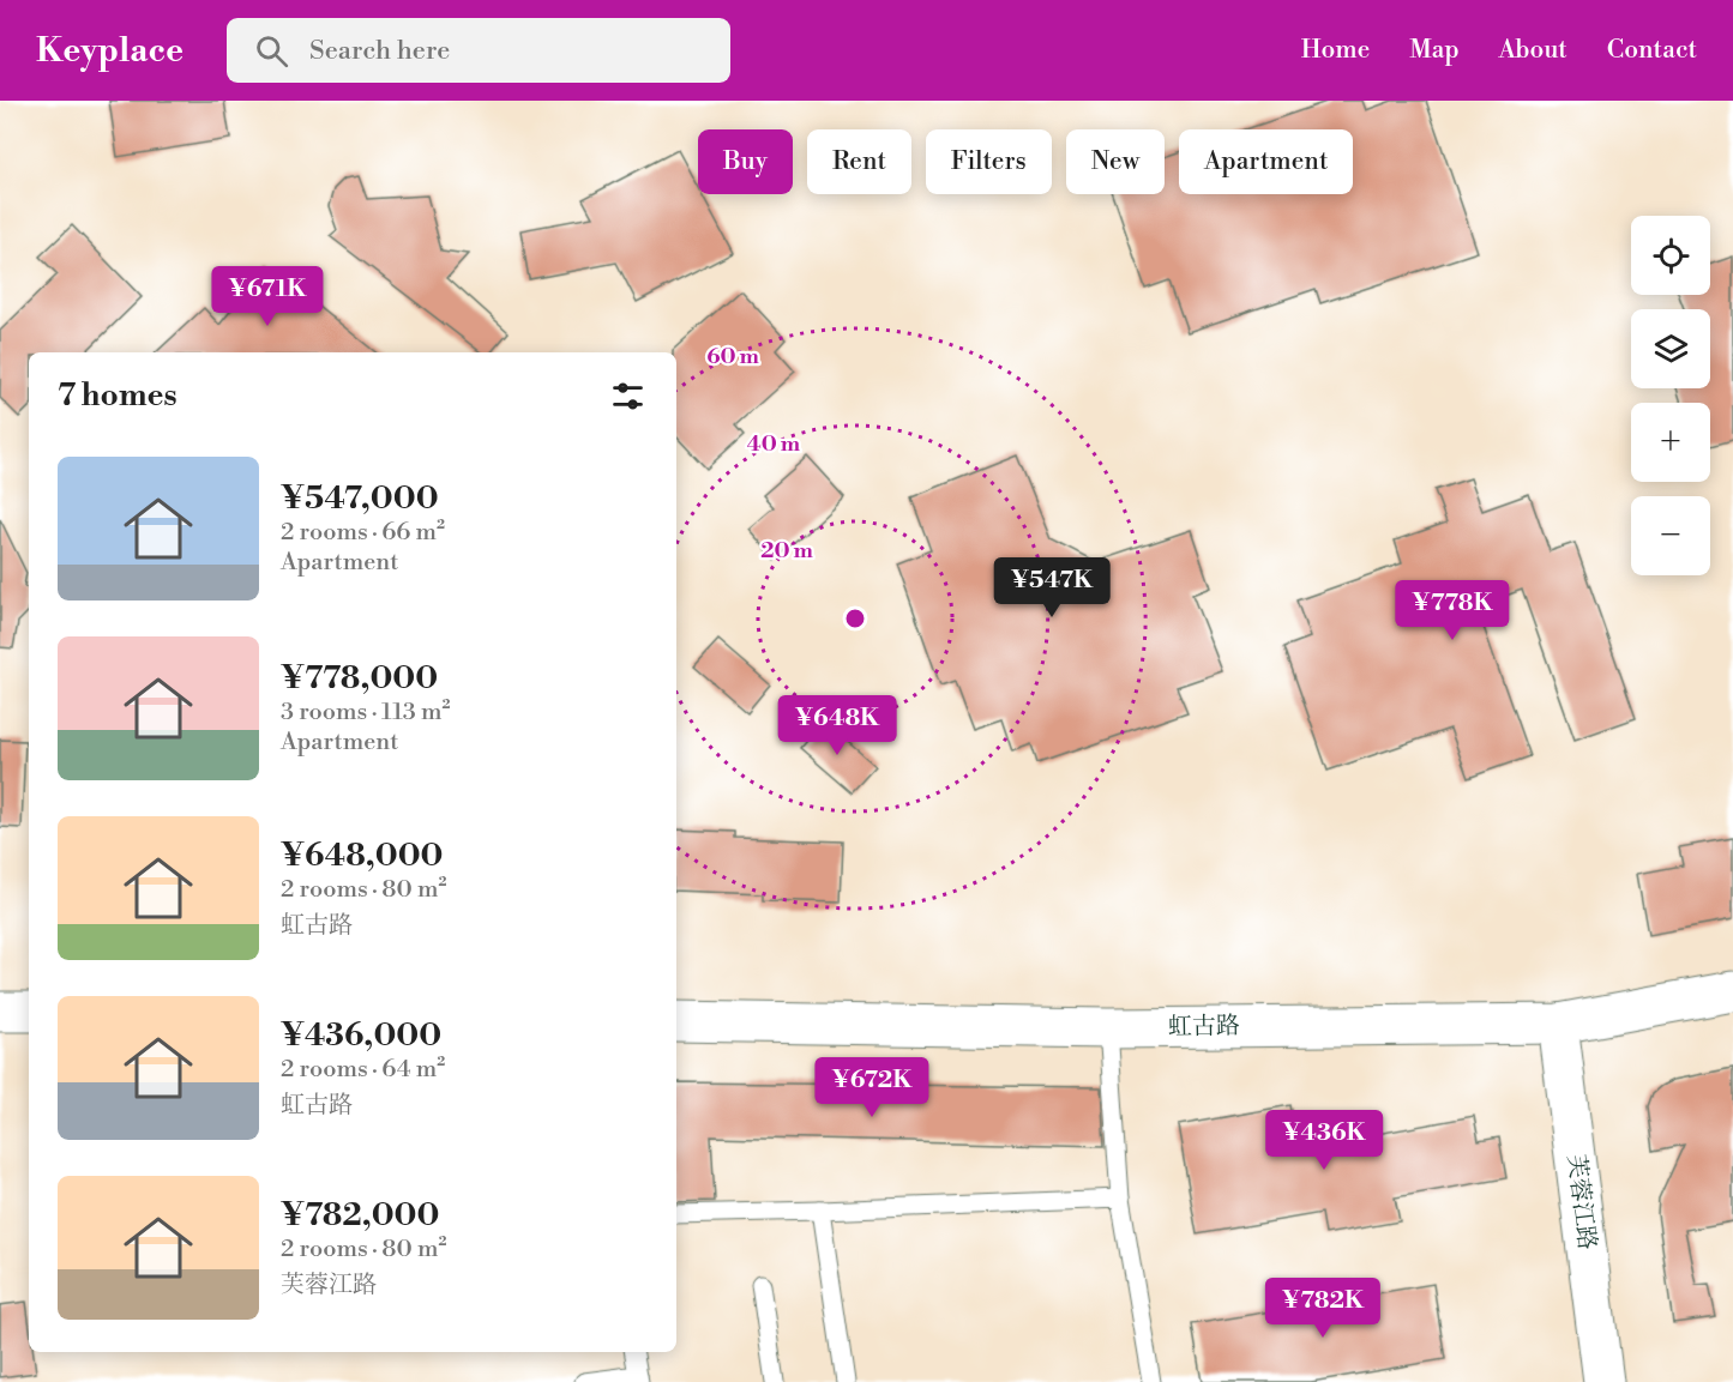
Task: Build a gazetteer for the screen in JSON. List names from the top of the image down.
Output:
{
  "streets": {
    "street": ["虹古路", "芙蓉江路"]
  },
  "crossings": [
    ["虹古路", "芙蓉江路"]
  ],
  "page": {
    "header": "Keyplace",
    "search": "Search here",
    "nav": [
      "Home",
      "Map",
      "About",
      "Contact"
    ],
    "chip": [
      "Buy",
      "Rent",
      "Filters",
      "New",
      "Apartment"
    ],
    "map_buttons": ["+", "−"],
    "price": [
      "¥671K",
      "¥547K",
      "¥778K",
      "¥648K",
      "¥672K",
      "¥436K",
      "¥782K"
    ],
    "heading": "7 homes",
    "list": [
      {
        "name": "¥547,000",
        "note": "2 rooms · 66 m² · Apartment"
      },
      {
        "name": "¥778,000",
        "note": "3 rooms · 113 m² · Apartment"
      },
      {
        "name": "¥648,000",
        "note": "2 rooms · 80 m² · 虹古路"
      },
      {
        "name": "¥436,000",
        "note": "2 rooms · 64 m² · 虹古路"
      },
      {
        "name": "¥782,000",
        "note": "2 rooms · 80 m² · 芙蓉江路"
      }
    ]
  },
  "rings": ["60 m", "40 m", "20 m"]
}
